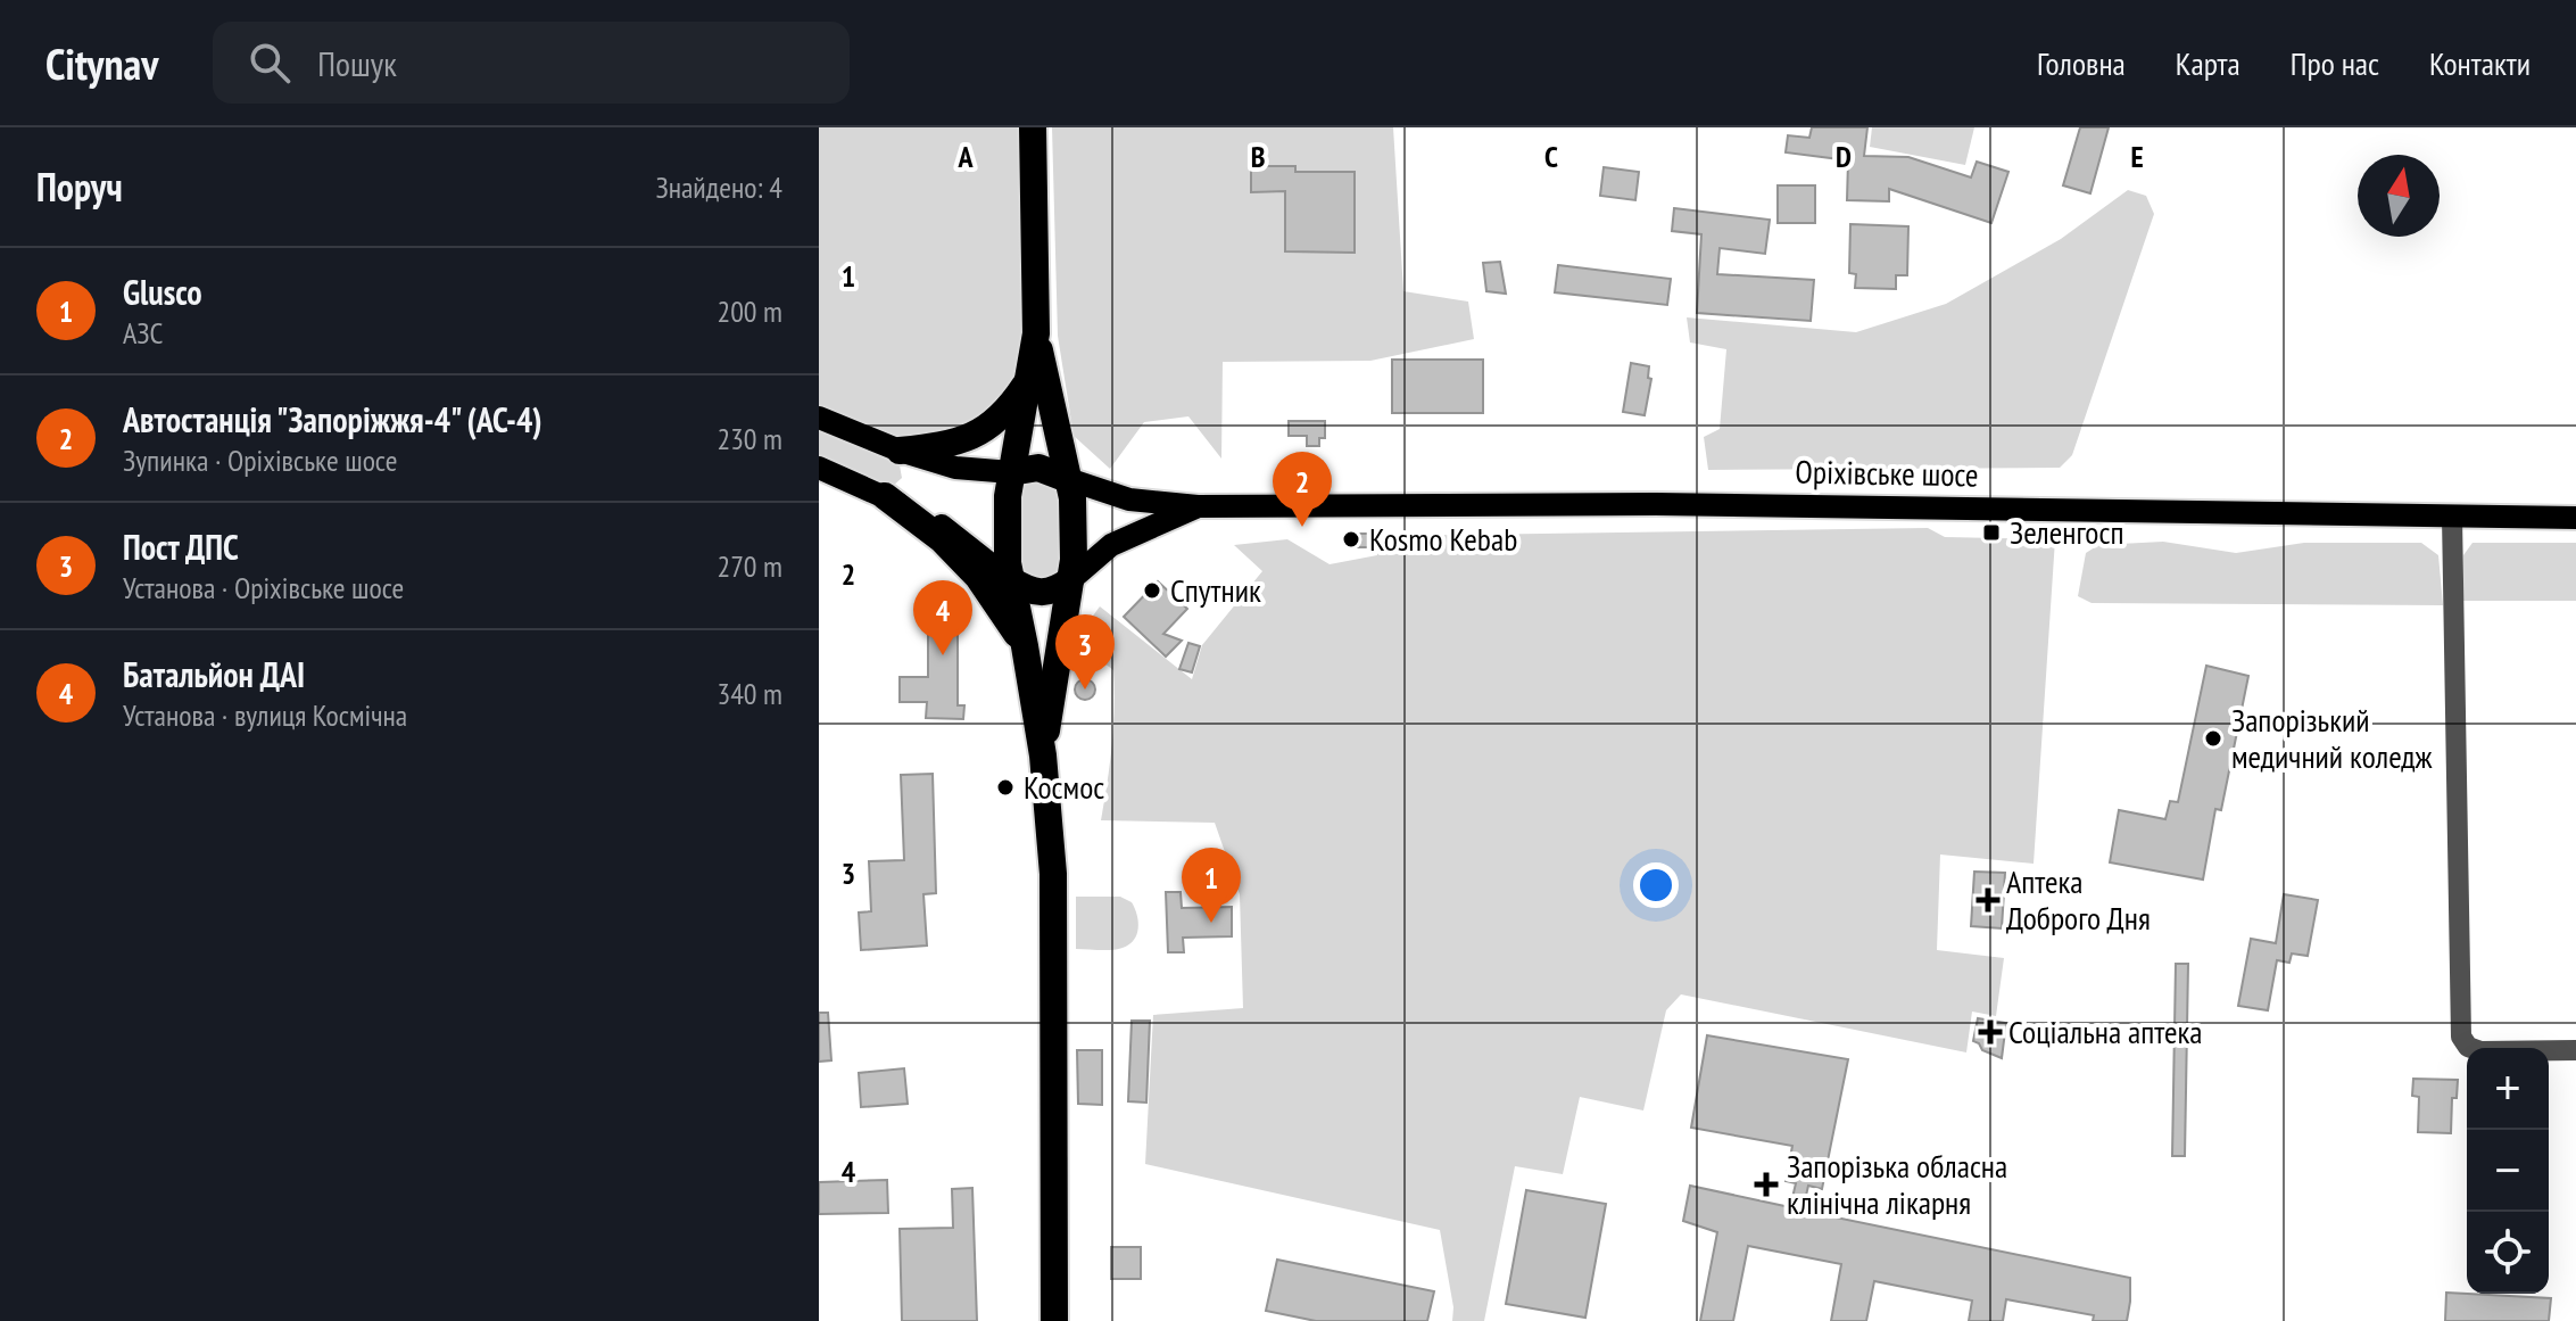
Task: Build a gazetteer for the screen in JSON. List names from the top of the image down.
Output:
{
  "streets": {
    "main road": ["Оріхівське шосе"]
  },
  "places": {
    "transit": ["Зеленгосп"],
    "other": [
      "Kosmo Kebab",
      "Спутник",
      "Запорізький медичний коледж",
      "Космос"
    ],
    "health": ["Аптека Доброго Дня", "Соціальна аптека", "Запорізька обласна клінічна лікарня"]
  },
  "north": "top",
  "page": {
    "header": "Citynav",
    "search": "Пошук",
    "nav": [
      "Головна",
      "Карта",
      "Про нас",
      "Контакти"
    ],
    "heading": ["Поруч", "Знайдено: 4"],
    "list": [
      {
        "mark": "1",
        "name": "Glusco",
        "note": "АЗС",
        "value": "200 m"
      },
      {
        "mark": "2",
        "name": "Автостанція \"Запоріжжя-4\" (АС-4)",
        "note": "Зупинка · Оріхівське шосе",
        "value": "230 m"
      },
      {
        "mark": "3",
        "name": "Пост ДПС",
        "note": "Установа · Оріхівське шосе",
        "value": "270 m"
      },
      {
        "mark": "4",
        "name": "Батальйон ДАI",
        "note": "Установа · вулиця Космічна",
        "value": "340 m"
      }
    ],
    "pins": [
      "2",
      "4",
      "3",
      "1"
    ],
    "map_buttons": ["+", "−"]
  },
  "grid": {
    "columns": [
      "A",
      "B",
      "C",
      "D",
      "E"
    ],
    "rows": [
      "1",
      "2",
      "3",
      "4"
    ]
  }
}
